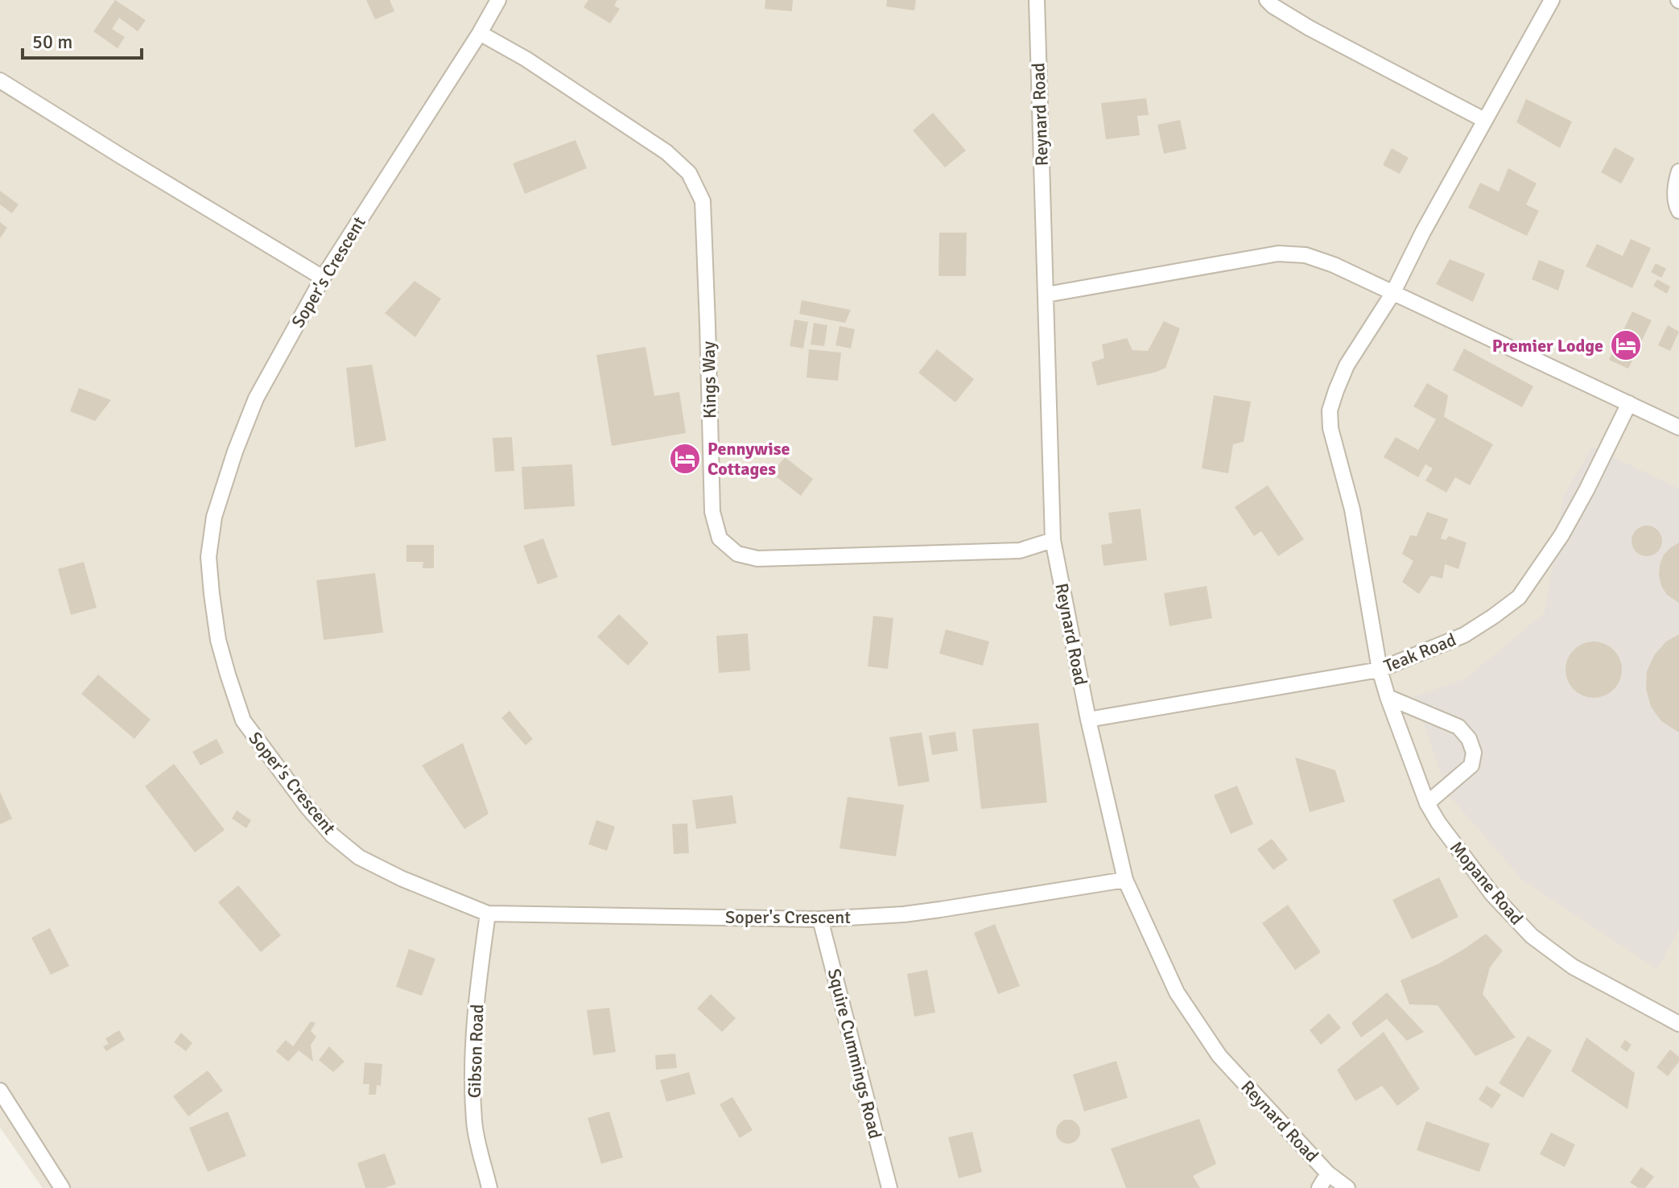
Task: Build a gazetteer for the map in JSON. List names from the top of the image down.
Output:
{
  "streets": {
    "street": [
      "Reynard Road",
      "Soper's Crescent",
      "Kings Way",
      "Teak Road",
      "Mopane Road",
      "Gibson Road",
      "Squire Cummings Road"
    ]
  },
  "crossings": [
    ["Reynard Road", "Soper's Crescent"],
    ["Reynard Road", "Kings Way"],
    ["Reynard Road", "Teak Road"],
    ["Soper's Crescent", "Kings Way"],
    ["Soper's Crescent", "Gibson Road"],
    ["Soper's Crescent", "Squire Cummings Road"],
    ["Teak Road", "Mopane Road"]
  ],
  "places": {
    "hotel": ["Premier Lodge", "Pennywise Cottages"]
  },
  "scale_bar": "50 m"
}
